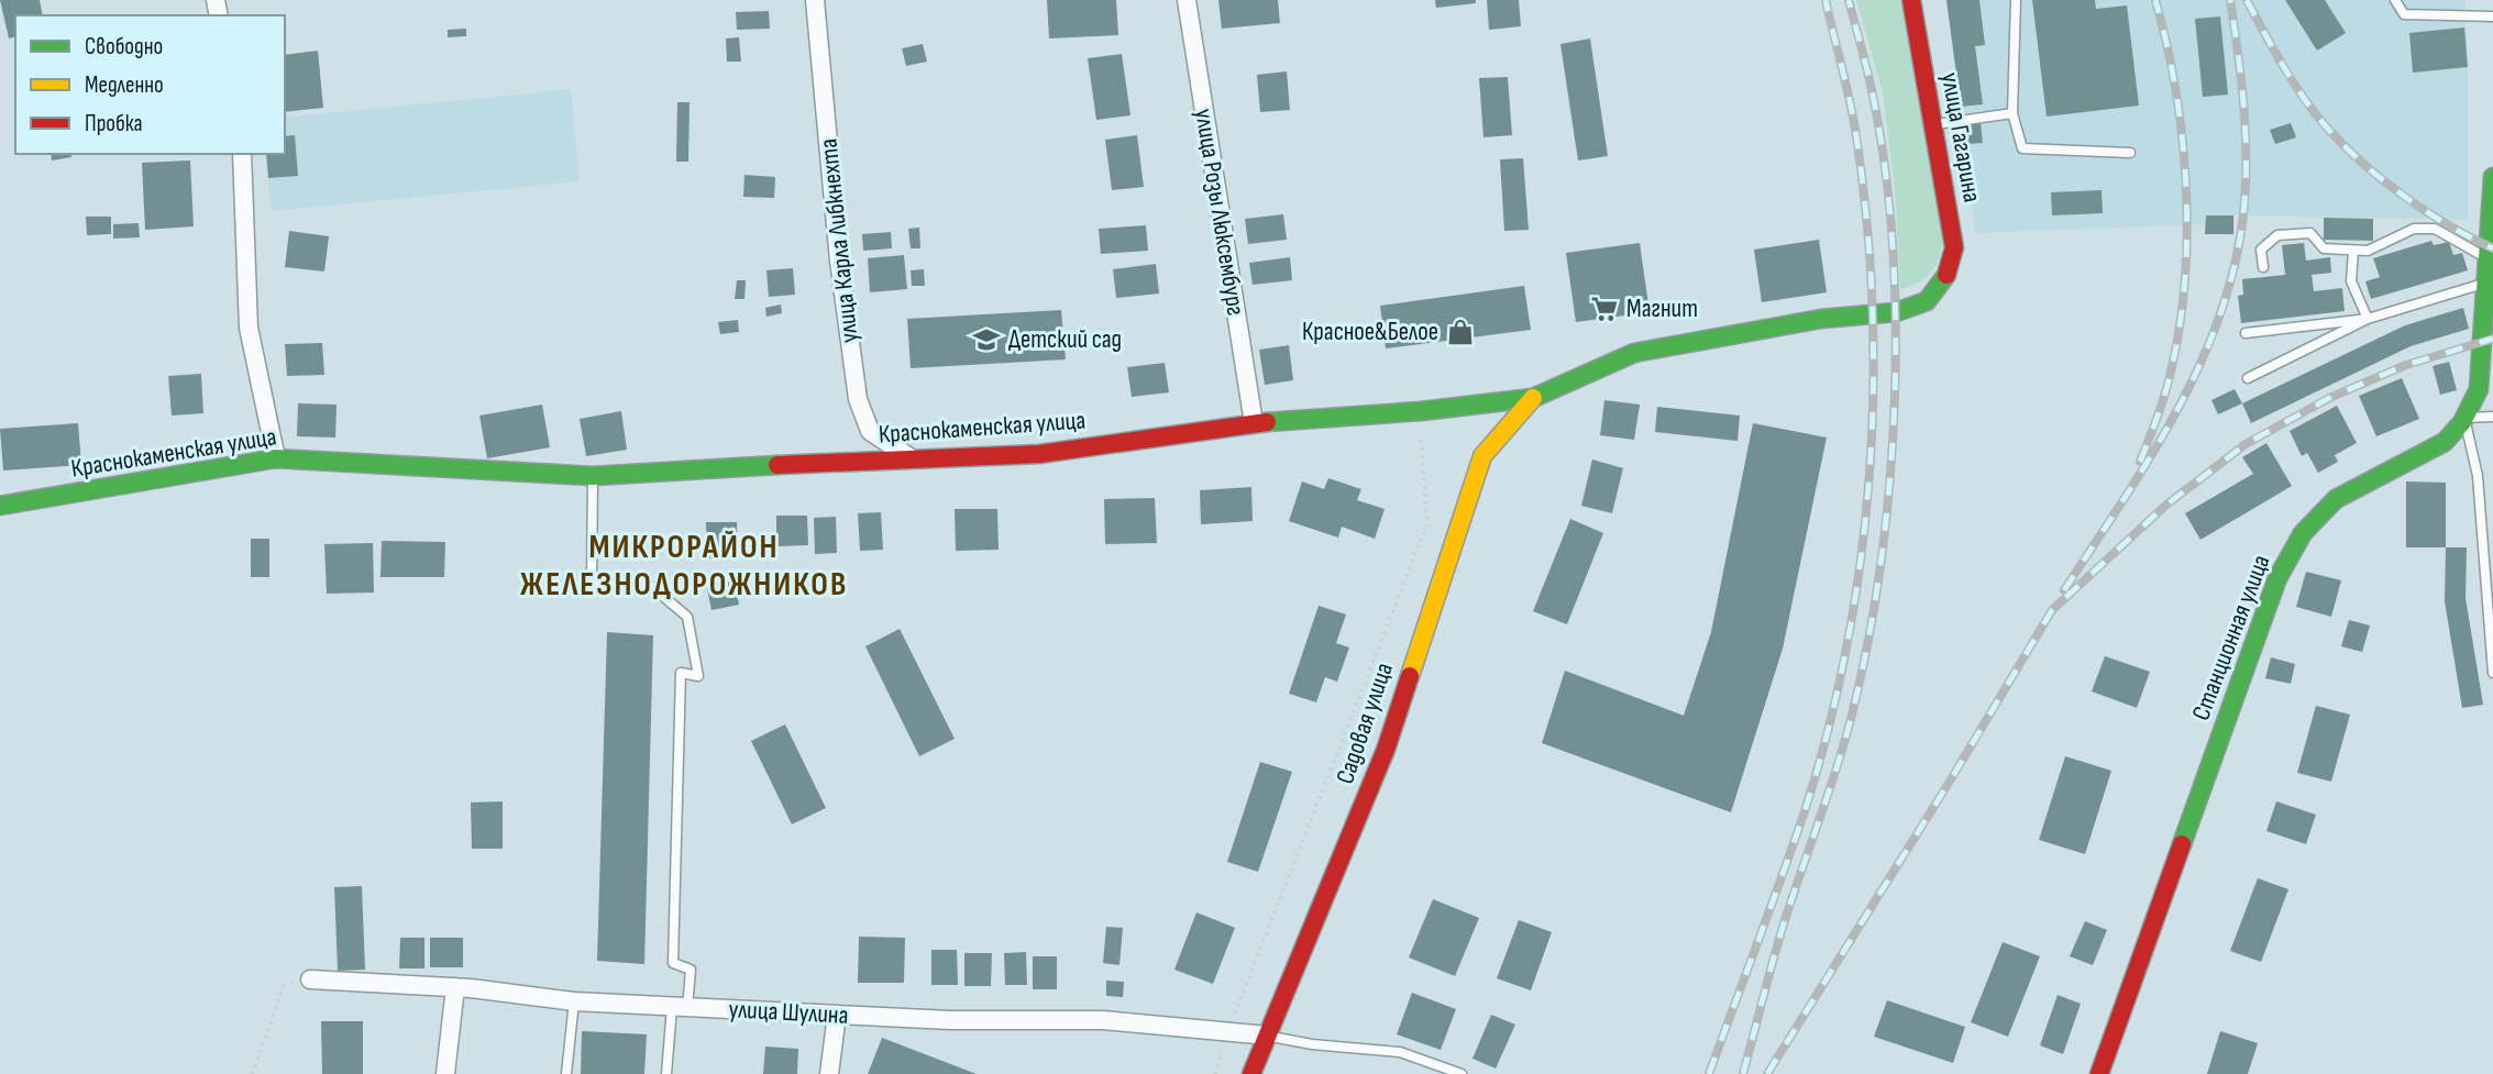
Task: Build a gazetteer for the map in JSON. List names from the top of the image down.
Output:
{
  "streets": {
    "street": [
      "улица Гагарина",
      "улица Розы Люксембург",
      "улица Карла Либкнехта",
      "Краснокаменская улица",
      "Станционная улица",
      "Садовая улица",
      "улица Шулина"
    ]
  },
  "crossings": [
    ["улица Гагарина", "Краснокаменская улица"],
    ["улица Розы Люксембург", "Краснокаменская улица"],
    ["улица Карла Либкнехта", "Краснокаменская улица"],
    ["Краснокаменская улица", "Садовая улица"],
    ["Садовая улица", "улица Шулина"]
  ],
  "districts": ["МИКРОРАЙОН ЖЕЛЕЗНОДОРОЖНИКОВ"],
  "places": {
    "supermarket": ["Магнит"],
    "shop": ["Красное&Белое"],
    "school or university": ["Детский сад"]
  },
  "legend": ["Свободно", "Медленно", "Пробка"]
}
